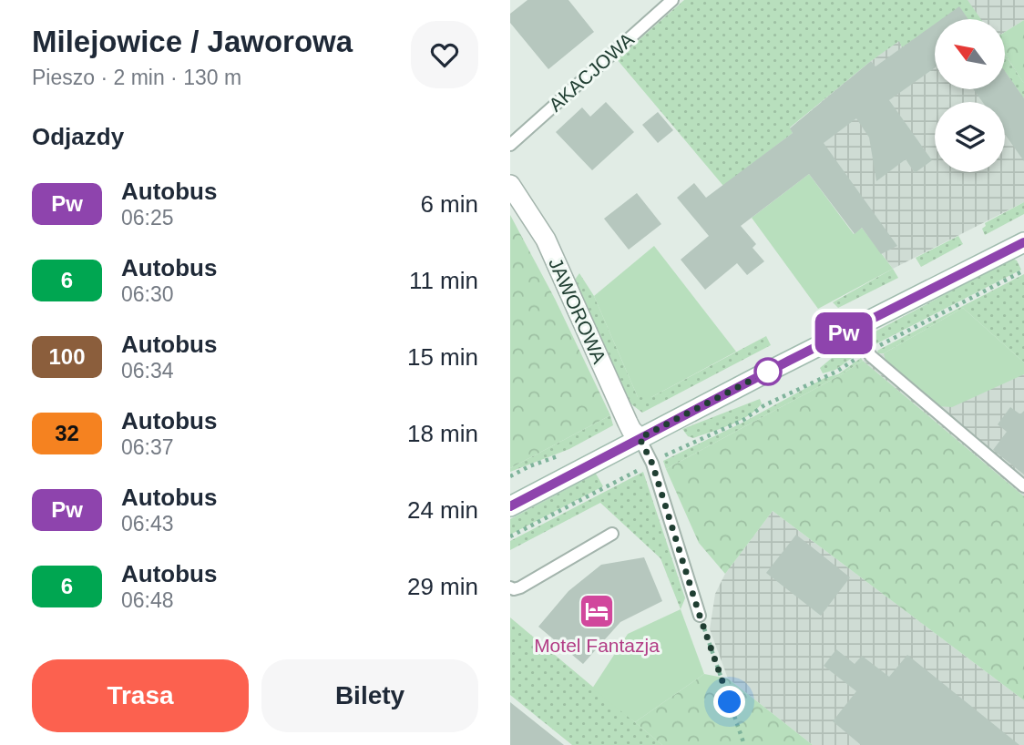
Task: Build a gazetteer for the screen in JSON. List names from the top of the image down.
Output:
{
  "streets": {
    "main road": ["JAWOROWA"],
    "lane": ["AKACJOWA"]
  },
  "places": {
    "hotel": ["Motel Fantazja"]
  },
  "lines": ["bus line Pw"],
  "north": "top left",
  "page": {
    "heading": [
      ["Milejowice / Jaworowa", "Pieszo · 2 min · 130 m"],
      "Odjazdy"
    ],
    "on_map": "Pw",
    "list": [
      {
        "mark": "Pw",
        "name": "Autobus",
        "note": "06:25",
        "value": "6 min"
      },
      {
        "mark": "6",
        "name": "Autobus",
        "note": "06:30",
        "value": "11 min"
      },
      {
        "mark": "100",
        "name": "Autobus",
        "note": "06:34",
        "value": "15 min"
      },
      {
        "mark": "32",
        "name": "Autobus",
        "note": "06:37",
        "value": "18 min"
      },
      {
        "mark": "Pw",
        "name": "Autobus",
        "note": "06:43",
        "value": "24 min"
      },
      {
        "mark": "6",
        "name": "Autobus",
        "note": "06:48",
        "value": "29 min"
      }
    ],
    "buttons": ["Trasa", "Bilety"]
  }
}
